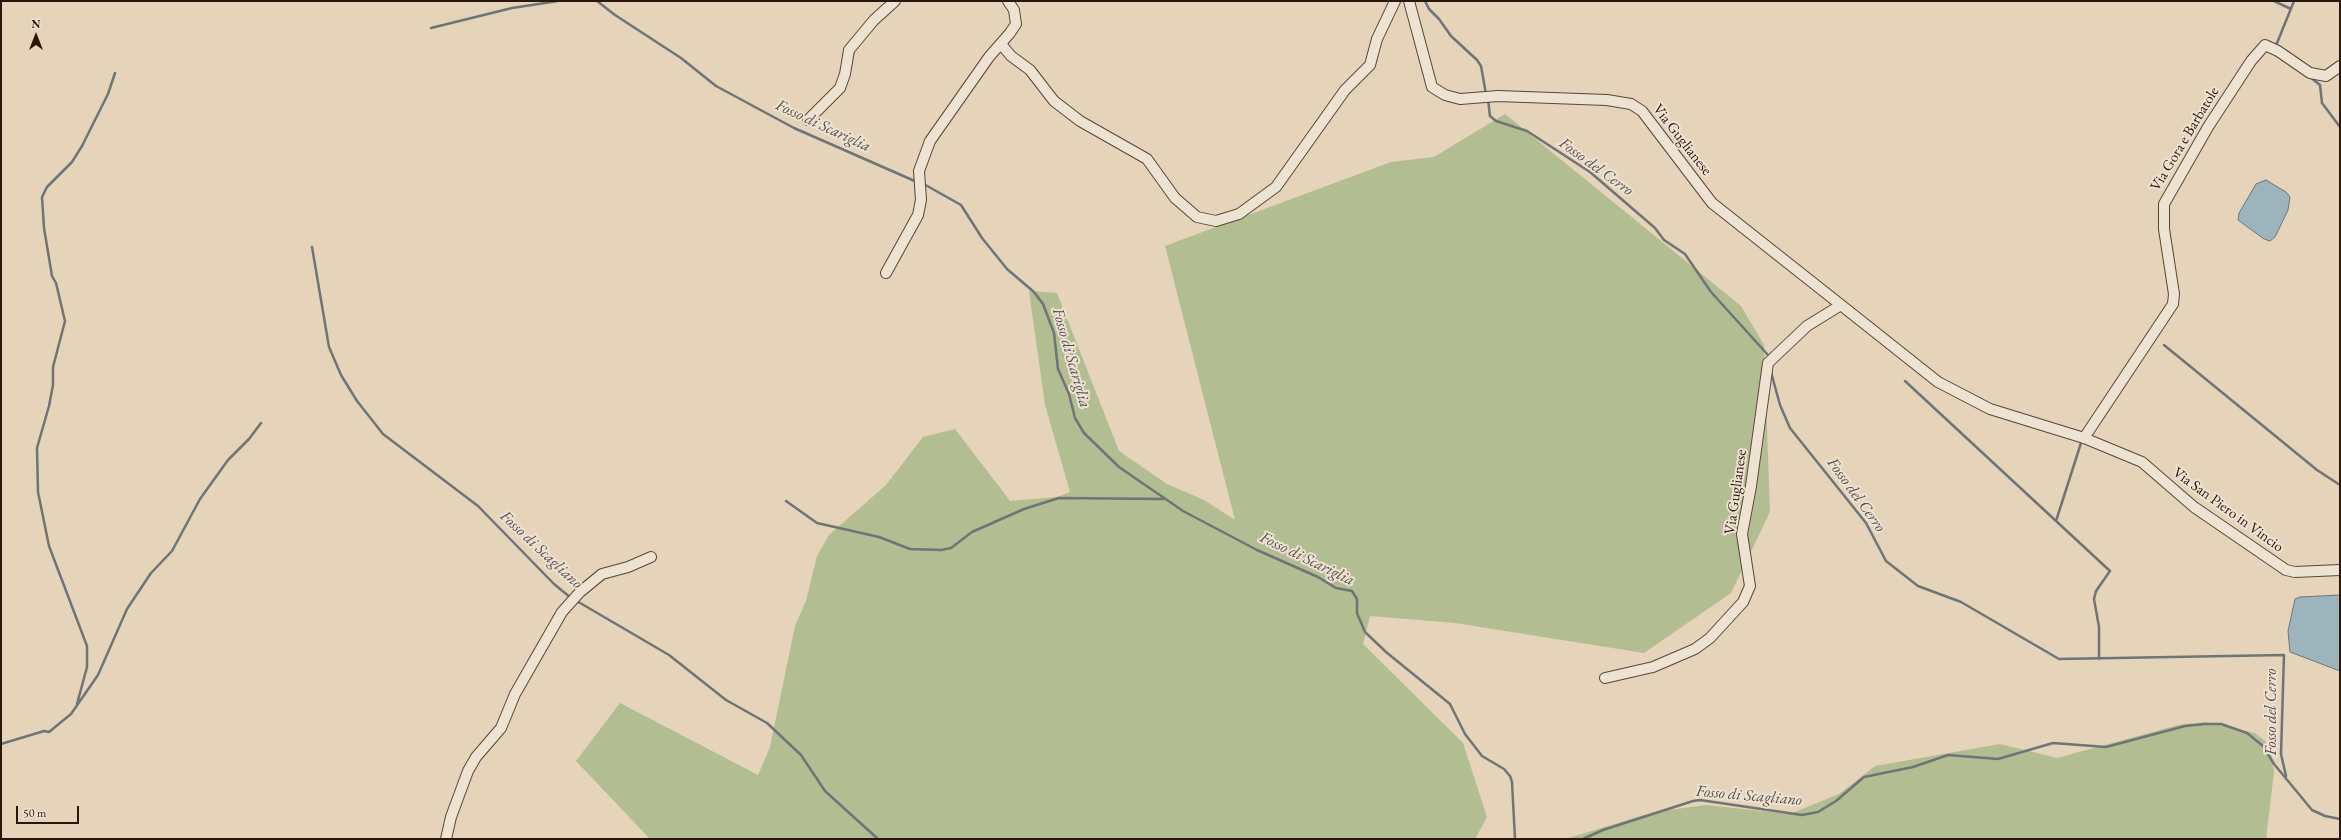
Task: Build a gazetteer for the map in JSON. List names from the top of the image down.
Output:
{
  "streets": {
    "street": ["Via Gora e Barbatole", "Via Guglianese", "Via San Piero in Vincio"]
  },
  "crossings": [
    ["Via Gora e Barbatole", "Via Guglianese"],
    ["Via Gora e Barbatole", "Via San Piero in Vincio"],
    ["Via Guglianese", "Via San Piero in Vincio"]
  ],
  "water": ["Fosso di Scariglia", "Fosso del Cerro", "Fosso di Scagliano"],
  "scale_bar": "50 m",
  "north": "top"
}
